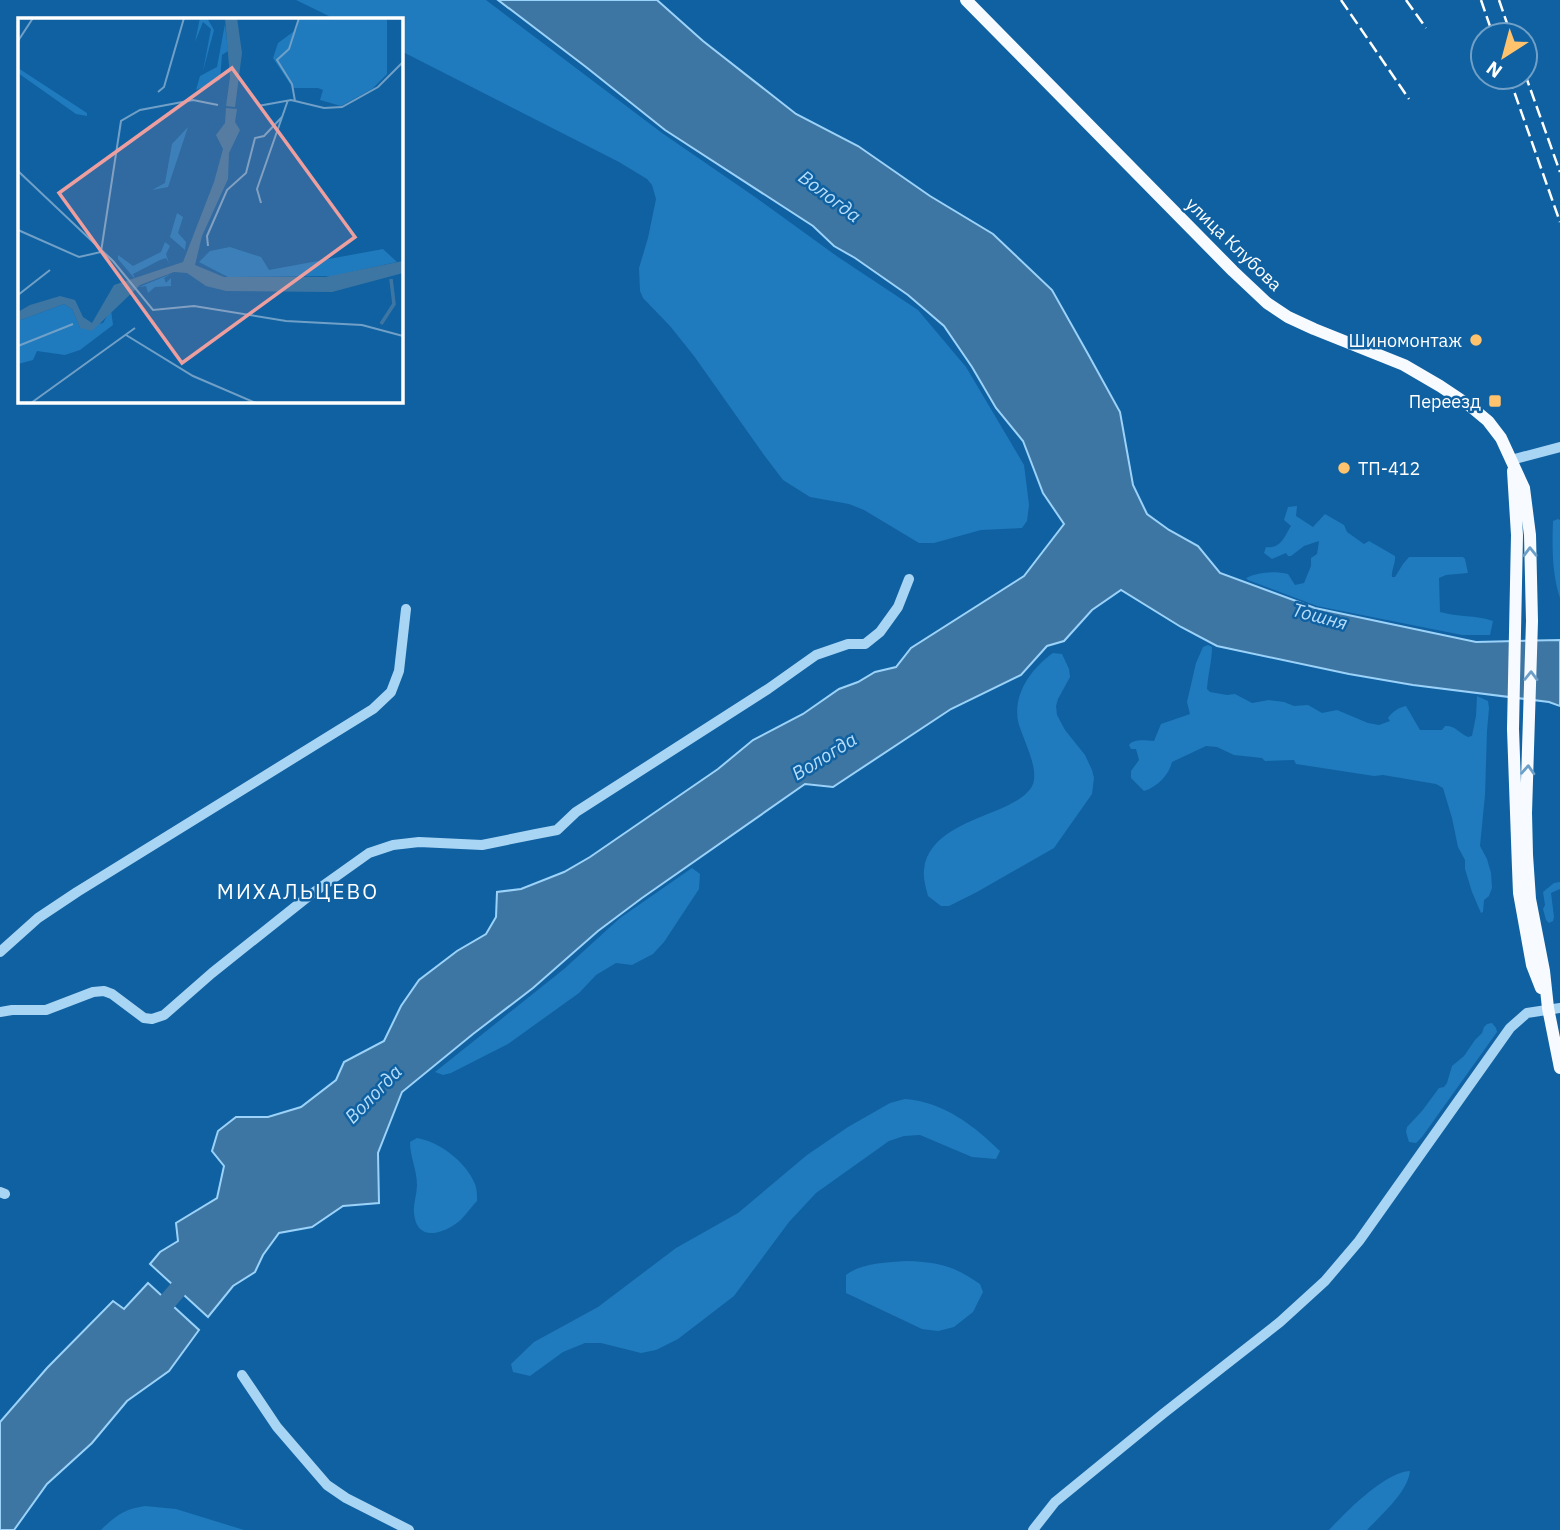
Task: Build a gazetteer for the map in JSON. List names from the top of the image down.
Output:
{
  "streets": {
    "main road": ["улица Клубова"]
  },
  "districts": ["МИХАЛЬЦЕВО"],
  "water": ["Вологда", "Тошня"],
  "places": {
    "other": ["Шиномонтаж", "ТП-412"],
    "transit": ["Переезд"]
  },
  "north": "bottom left"
}
